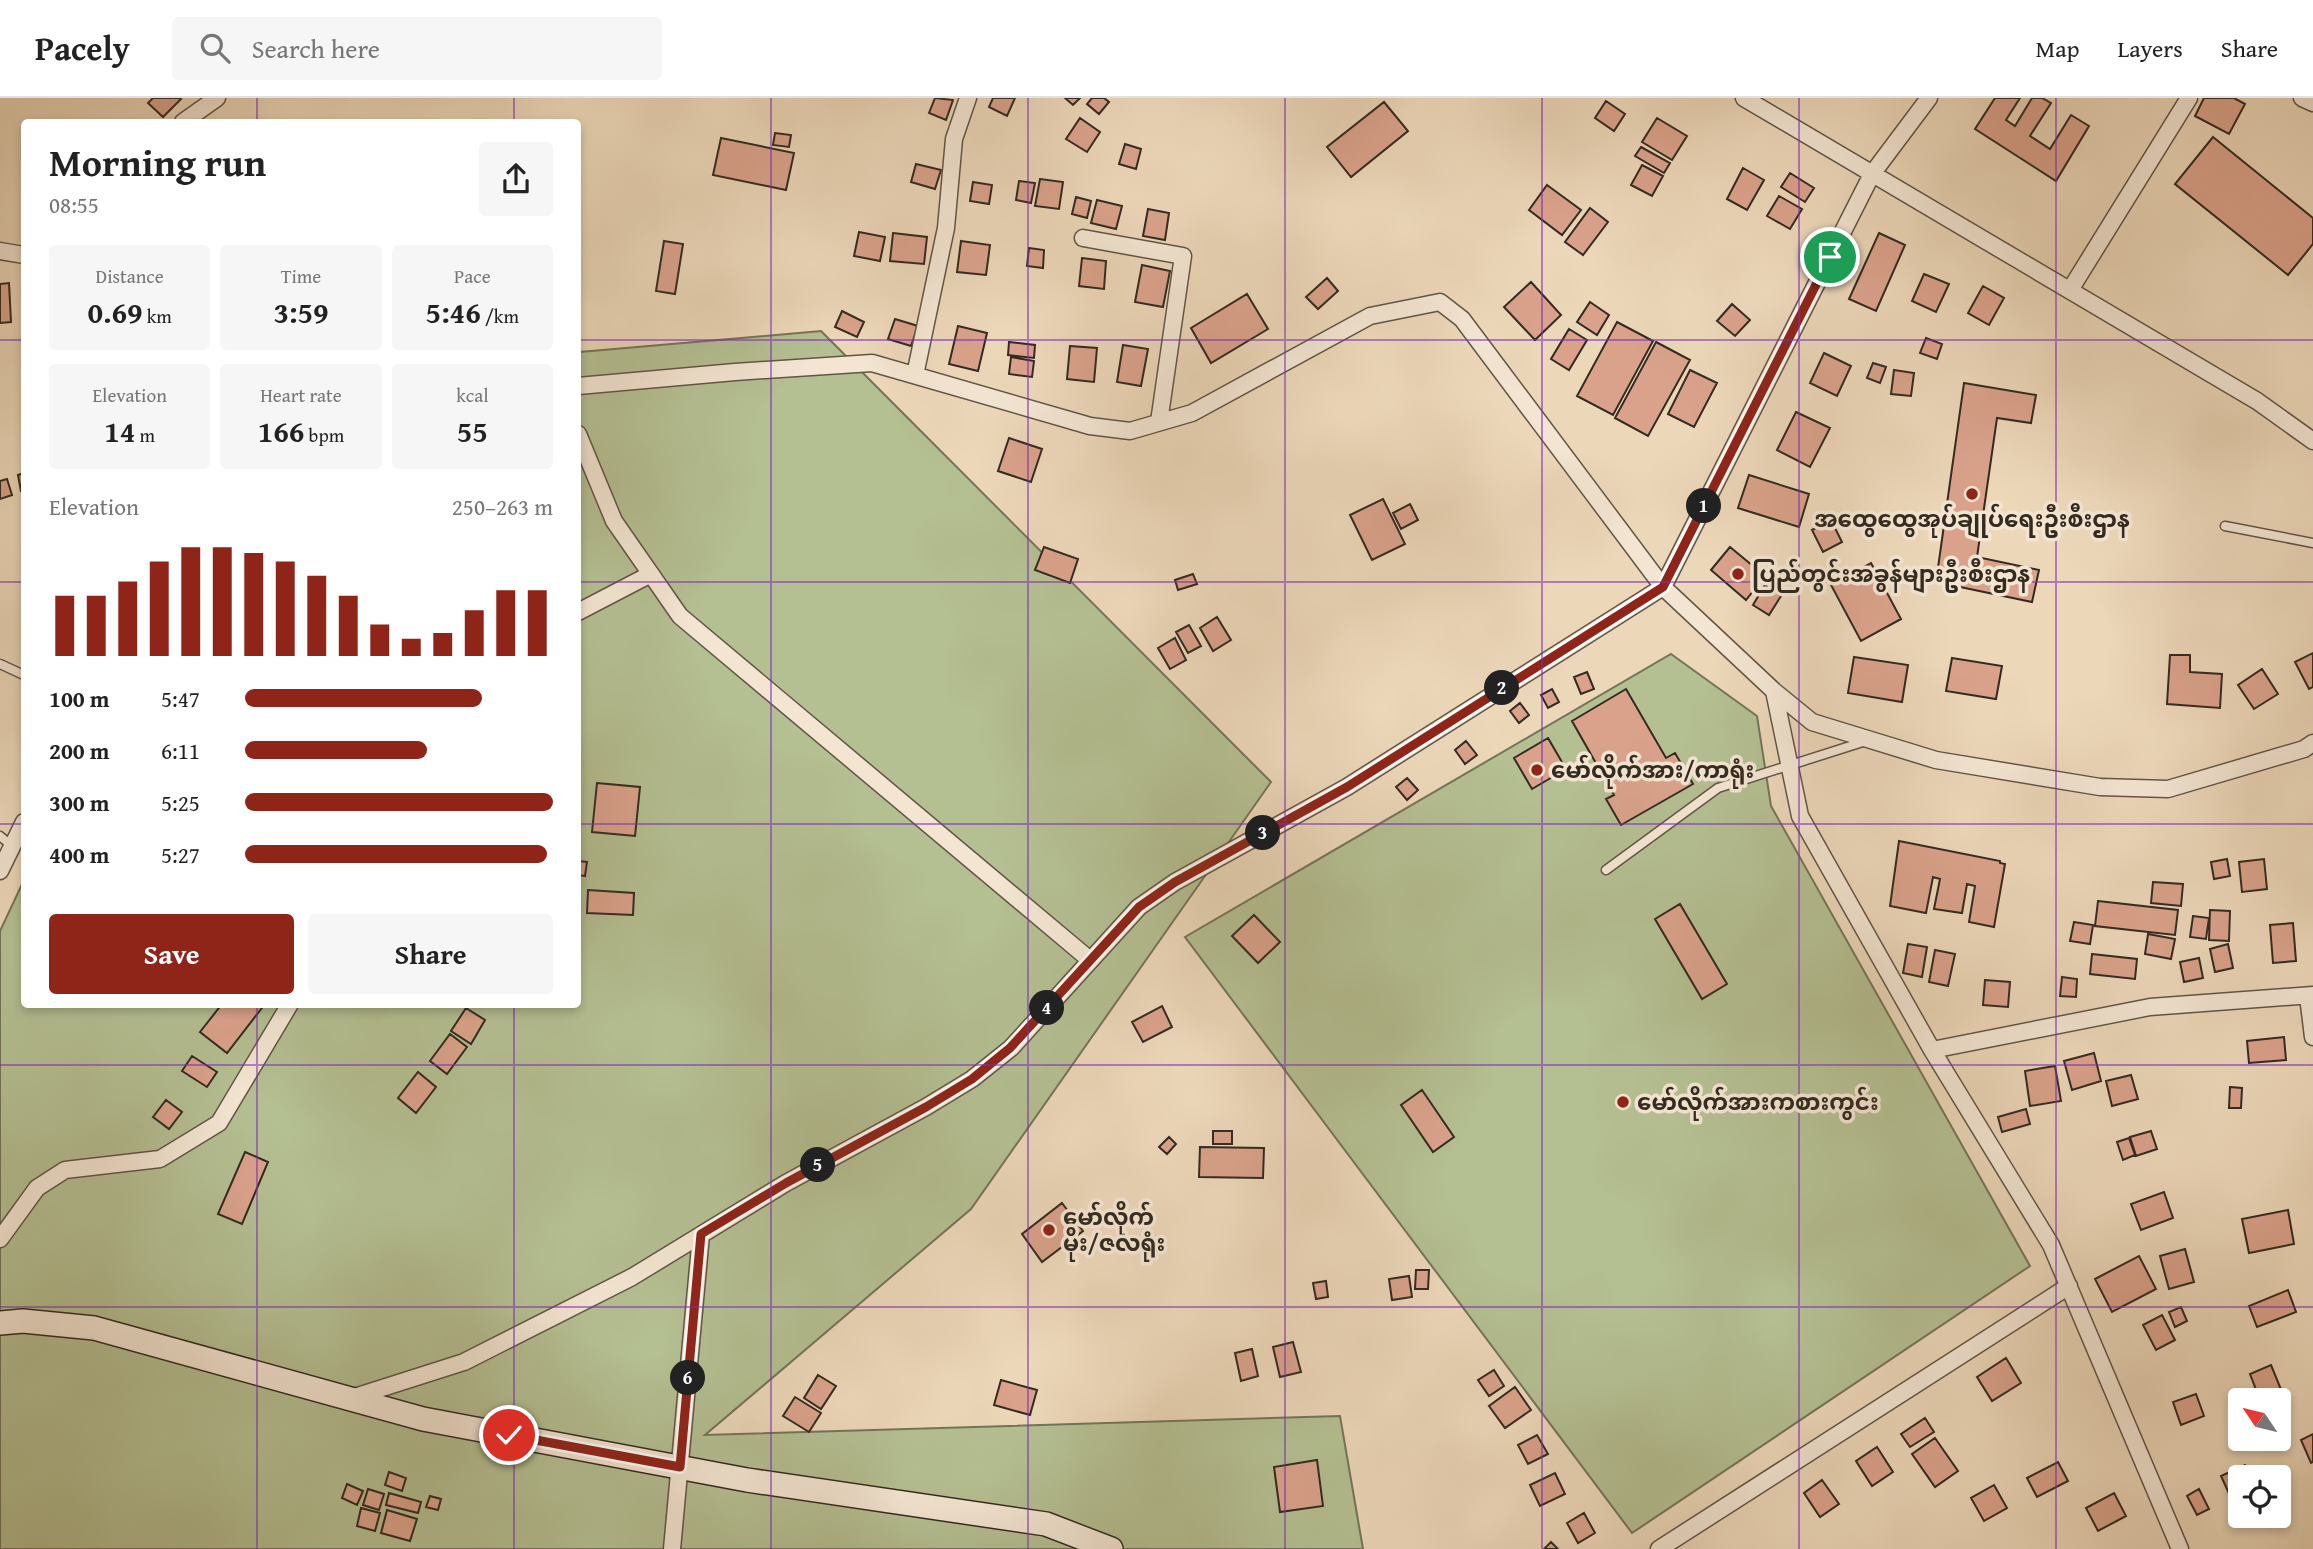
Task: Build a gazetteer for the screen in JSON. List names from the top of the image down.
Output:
{
  "places": [
    "အထွေထွေအုပ်ချုပ်ရေးဦးစီးဌာန",
    "ပြည်တွင်းအခွန်များဦးစီးဌာန",
    "မော်လိုက်အား/ကာရုံး",
    "မော်လိုက်အားကစားကွင်း",
    "မော်လိုက် မိုး/ဇလရုံး"
  ],
  "north": "top left",
  "page": {
    "header": "Pacely",
    "search": "Search here",
    "nav": ["Map", "Layers", "Share"],
    "heading": ["Morning run", "08:55"],
    "stats": [
      ["Distance", "0.69 km"],
      ["Time", "3:59"],
      ["Pace", "5:46 /km"],
      ["Elevation", "14 m"],
      ["Heart rate", "166 bpm"],
      ["kcal", "55"]
    ],
    "chart": ["Elevation", "250–263 m"],
    "pins": [
      "1",
      "2",
      "3",
      "4",
      "5",
      "6"
    ],
    "list": [
      {
        "name": "100 m",
        "note": "5:47"
      },
      {
        "name": "200 m",
        "note": "6:11"
      },
      {
        "name": "300 m",
        "note": "5:25"
      },
      {
        "name": "400 m",
        "note": "5:27"
      }
    ],
    "buttons": ["Save", "Share"]
  }
}
